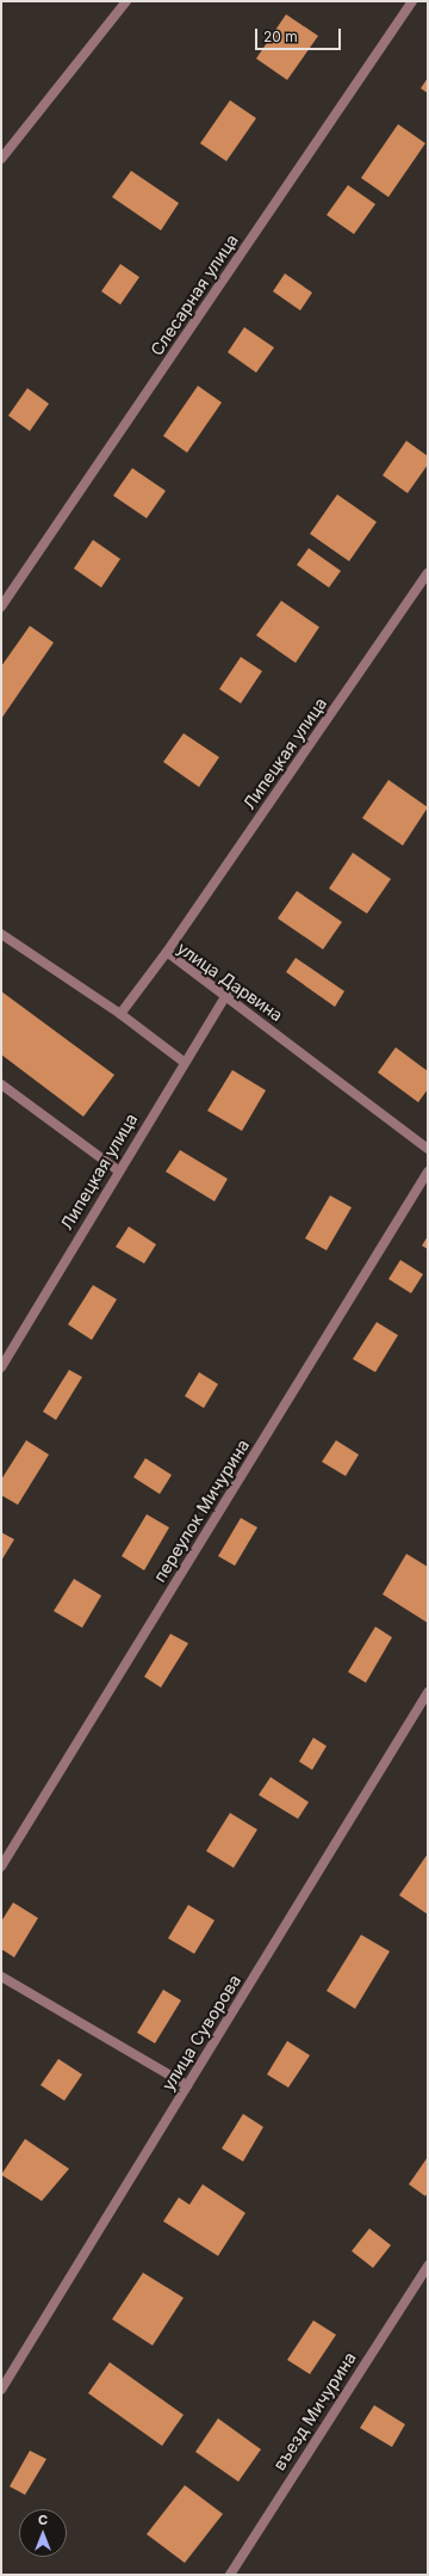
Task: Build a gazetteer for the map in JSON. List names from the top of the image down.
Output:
{
  "streets": {
    "street": [
      "Слесарная улица",
      "Липецкая улица",
      "улица Дарвина",
      "переулок Мичурина",
      "улица Суворова",
      "въезд Мичурина"
    ]
  },
  "crossings": [
    ["Липецкая улица", "улица Дарвина"]
  ],
  "scale_bar": "20 m",
  "north": "top"
}
